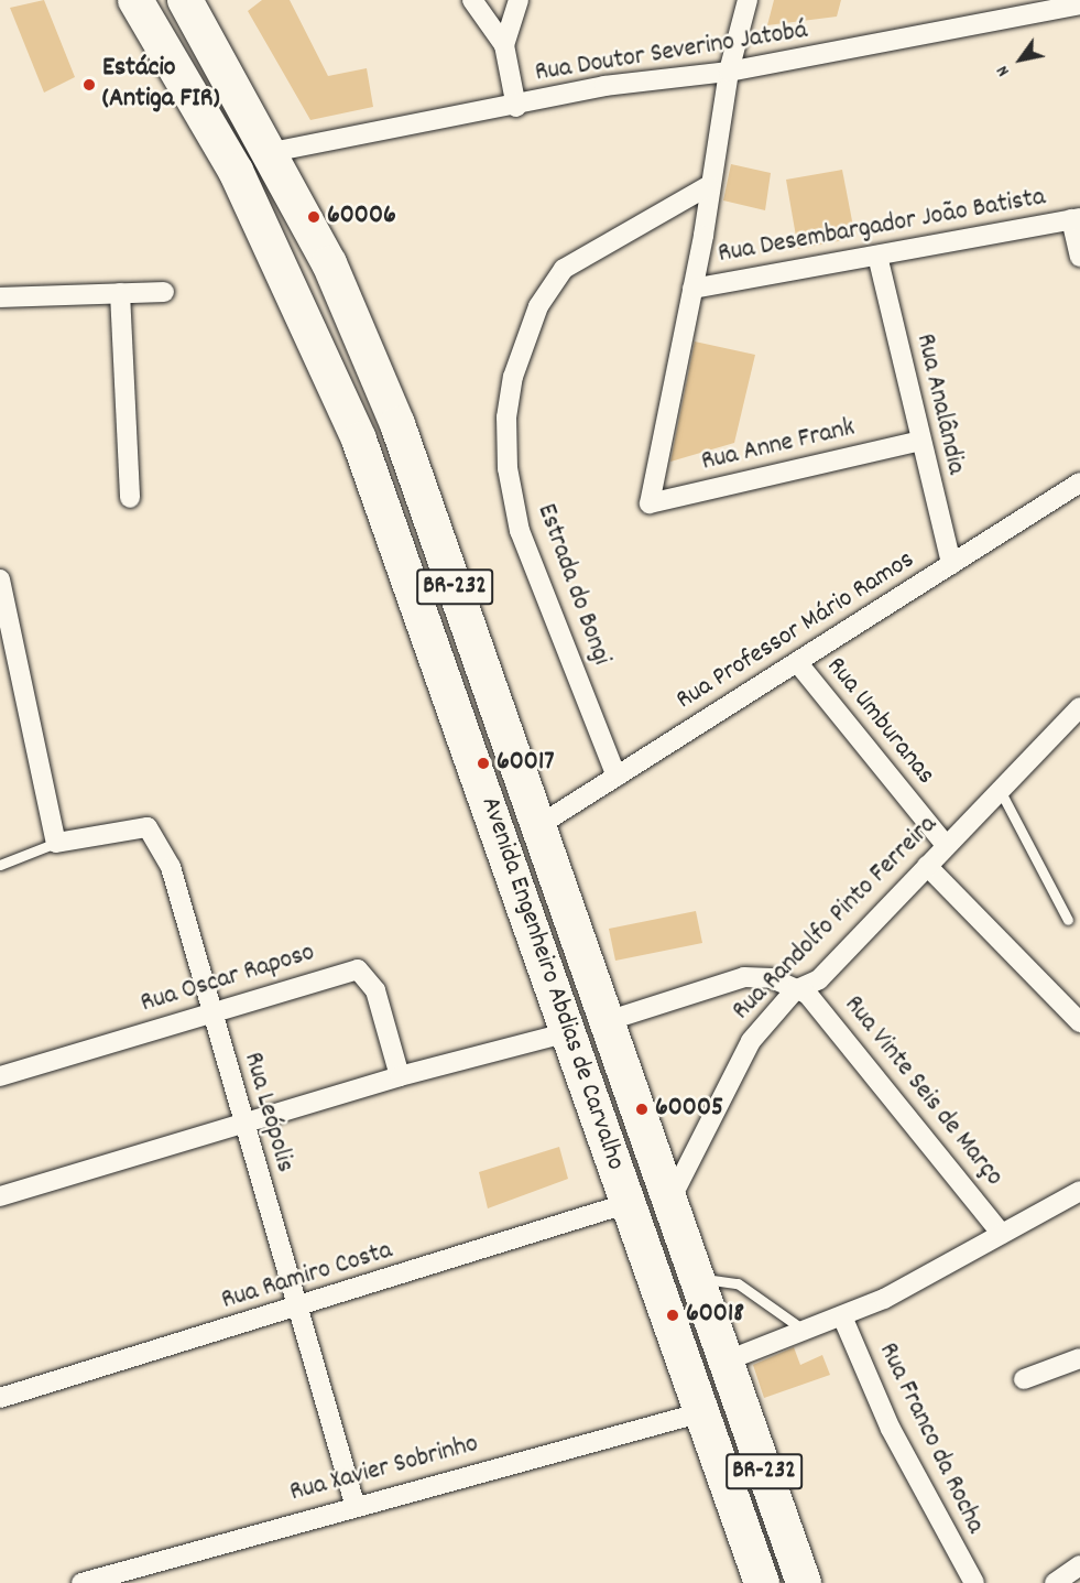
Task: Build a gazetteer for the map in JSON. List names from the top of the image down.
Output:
{
  "streets": {
    "highway": ["BR-232", "Avenida Engenheiro Abdias de Carvalho"],
    "street": [
      "Rua Doutor Severino Jatobá",
      "Rua Desembargador João Batista",
      "Rua Analândia",
      "Rua Anne Frank",
      "Estrada do Bongi",
      "Rua Professor Mário Ramos",
      "Rua Umburanas",
      "Rua Randolfo Pinto Ferreira",
      "Rua Oscar Raposo",
      "Rua Vinte Seis de Março",
      "Rua Leópolis",
      "Rua Ramiro Costa",
      "Rua Franco da Rocha",
      "Rua Xavier Sobrinho"
    ]
  },
  "crossings": [
    ["Rua Doutor Severino Jatobá", "Avenida Engenheiro Abdias de Carvalho"],
    ["Rua Desembargador João Batista", "Rua Analândia"],
    ["Rua Desembargador João Batista", "Rua Anne Frank"],
    ["Rua Analândia", "Rua Anne Frank"],
    ["Rua Analândia", "Rua Professor Mário Ramos"],
    ["Estrada do Bongi", "Rua Professor Mário Ramos"],
    ["Rua Professor Mário Ramos", "Rua Umburanas"],
    ["Rua Professor Mário Ramos", "Avenida Engenheiro Abdias de Carvalho"],
    ["Rua Umburanas", "Rua Randolfo Pinto Ferreira"],
    ["Rua Randolfo Pinto Ferreira", "Avenida Engenheiro Abdias de Carvalho"],
    ["Rua Randolfo Pinto Ferreira", "Rua Vinte Seis de Março"],
    ["Rua Oscar Raposo", "Rua Leópolis"],
    ["Avenida Engenheiro Abdias de Carvalho", "Rua Vinte Seis de Março"],
    ["Avenida Engenheiro Abdias de Carvalho", "Rua Ramiro Costa"],
    ["Avenida Engenheiro Abdias de Carvalho", "Rua Xavier Sobrinho"],
    ["Rua Leópolis", "Rua Ramiro Costa"],
    ["Rua Leópolis", "Rua Xavier Sobrinho"]
  ],
  "places": [
    "Estácio (Antiga FIR)",
    "60006",
    "60017",
    "60005",
    "60018"
  ],
  "north": "bottom left"
}
